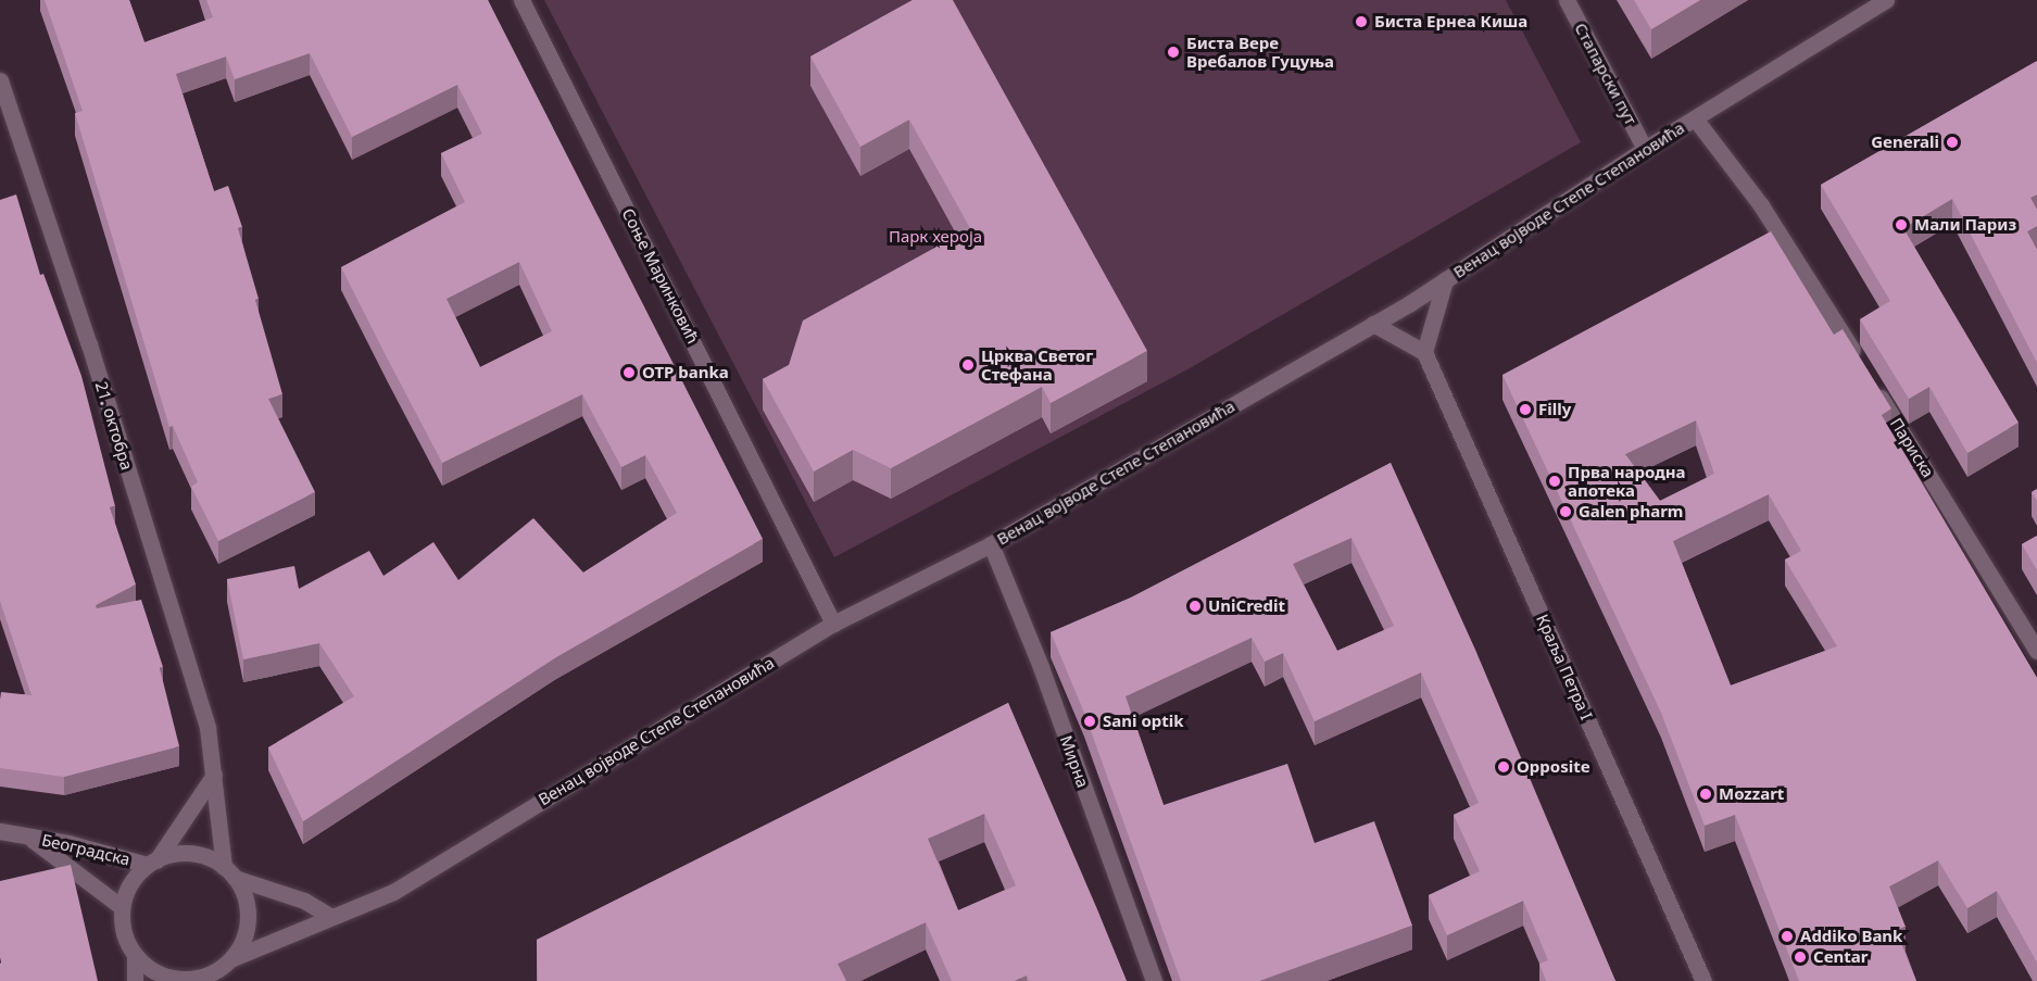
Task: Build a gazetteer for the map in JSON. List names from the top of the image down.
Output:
{
  "streets": {
    "street": [
      "Стапарски пут",
      "Венац војводе Степе Степановића",
      "Соње Маринковић",
      "21. октобра",
      "Париска",
      "Краља Петра I",
      "Мирна",
      "Београдска"
    ]
  },
  "crossings": [
    ["Стапарски пут", "Венац војводе Степе Степановића"],
    ["Венац војводе Степе Степановића", "Соње Маринковић"],
    ["Венац војводе Степе Степановића", "21. октобра"],
    ["Венац војводе Степе Степановића", "Париска"],
    ["Венац војводе Степе Степановића", "Мирна"],
    ["Венац војводе Степе Степановића", "Београдска"],
    ["21. октобра", "Београдска"]
  ],
  "parks": ["Парк хероја"],
  "places": [
    "Биста Ернеа Киша",
    "Биста Вере Вребалов Гуцуња",
    "Generali",
    "Мали Париз",
    "Црква Светог Стефана",
    "OTP banka",
    "Filly",
    "Прва народна апотека",
    "Galen pharm",
    "UniCredit",
    "Sani optik",
    "Opposite",
    "Mozzart",
    "Addiko Bank",
    "Centar"
  ]
}
